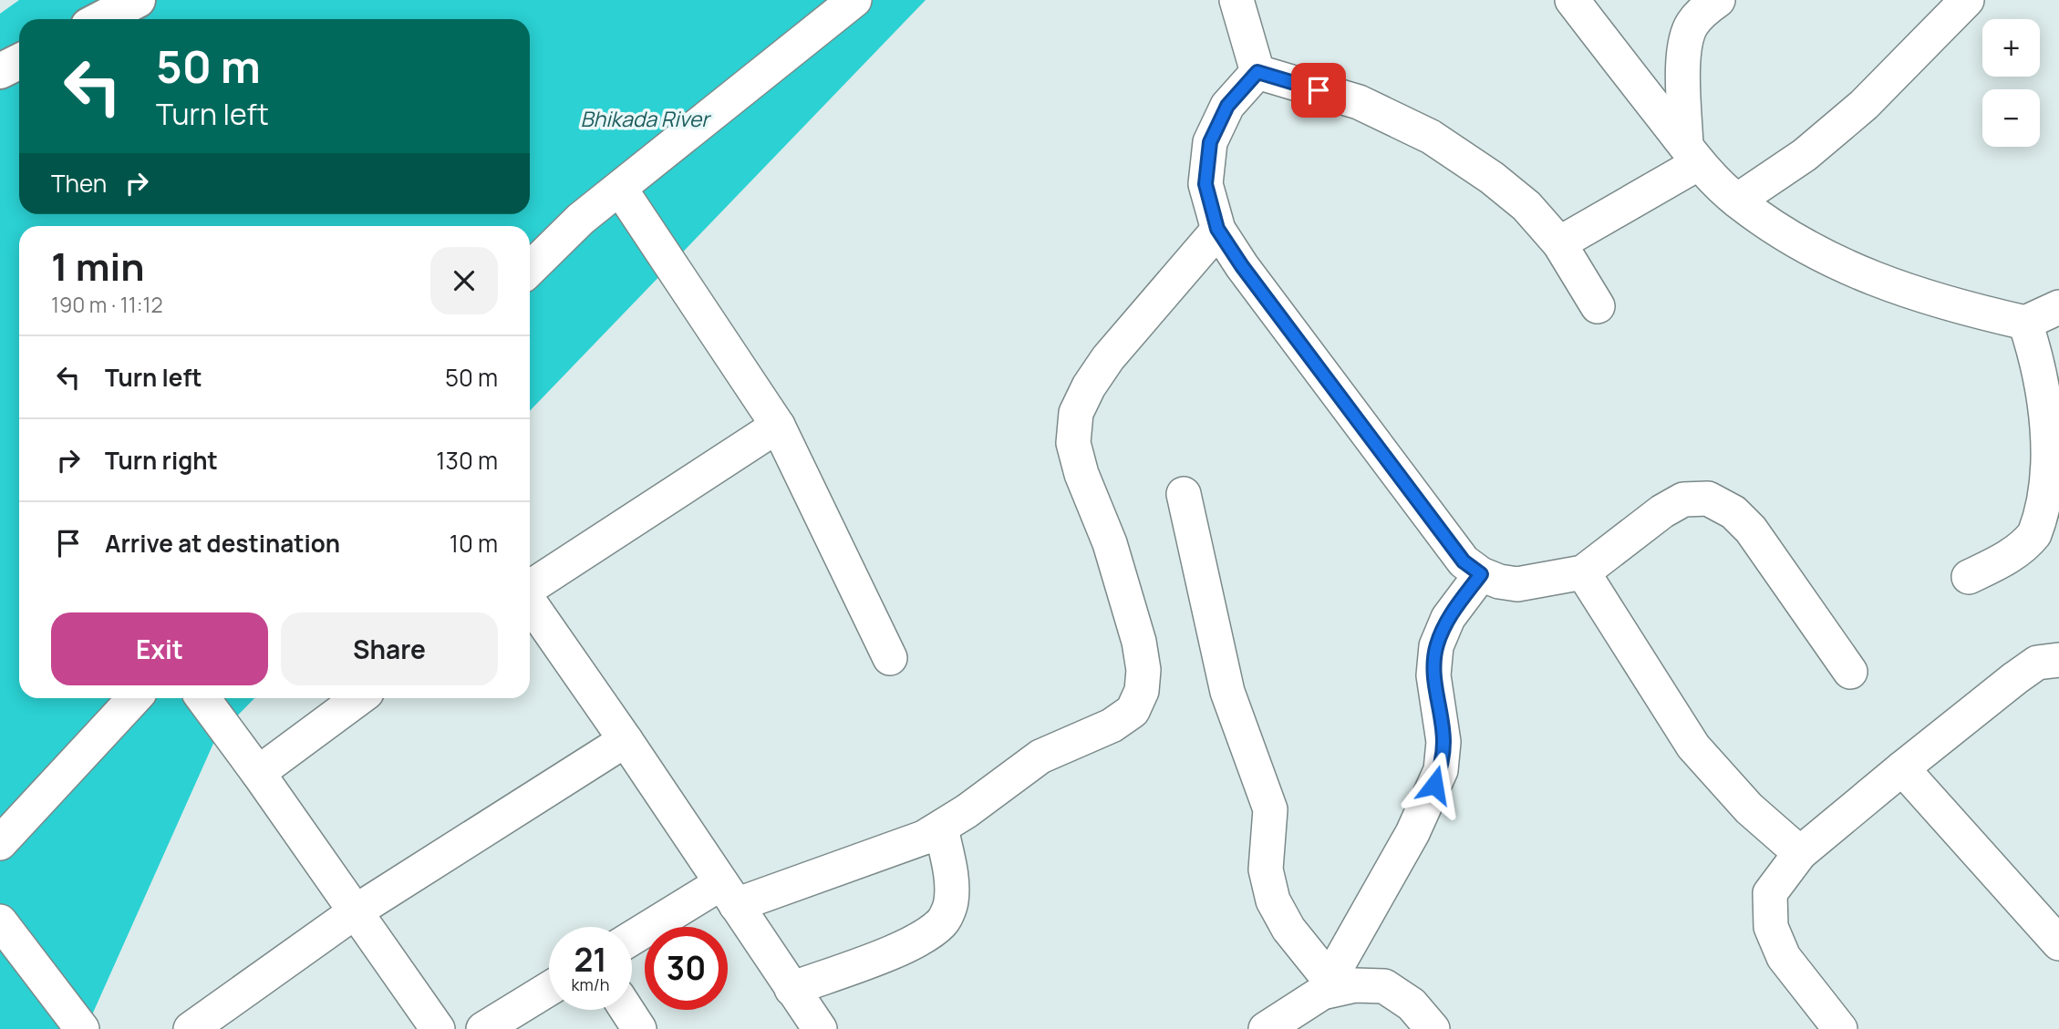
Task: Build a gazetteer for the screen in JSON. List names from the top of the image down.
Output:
{
  "water": ["Bhikada River"],
  "page": {
    "map_buttons": ["+", "−"],
    "turn": ["50 m", "Turn left"],
    "then": "Then",
    "heading": ["1 min", "190 m · 11:12"],
    "list": [
      {
        "name": "Turn left",
        "value": "50 m"
      },
      {
        "name": "Turn right",
        "value": "130 m"
      },
      {
        "name": "Arrive at destination",
        "value": "10 m"
      }
    ],
    "buttons": ["Exit", "Share"],
    "speed": "21 km/h",
    "limit": "30"
  }
}
